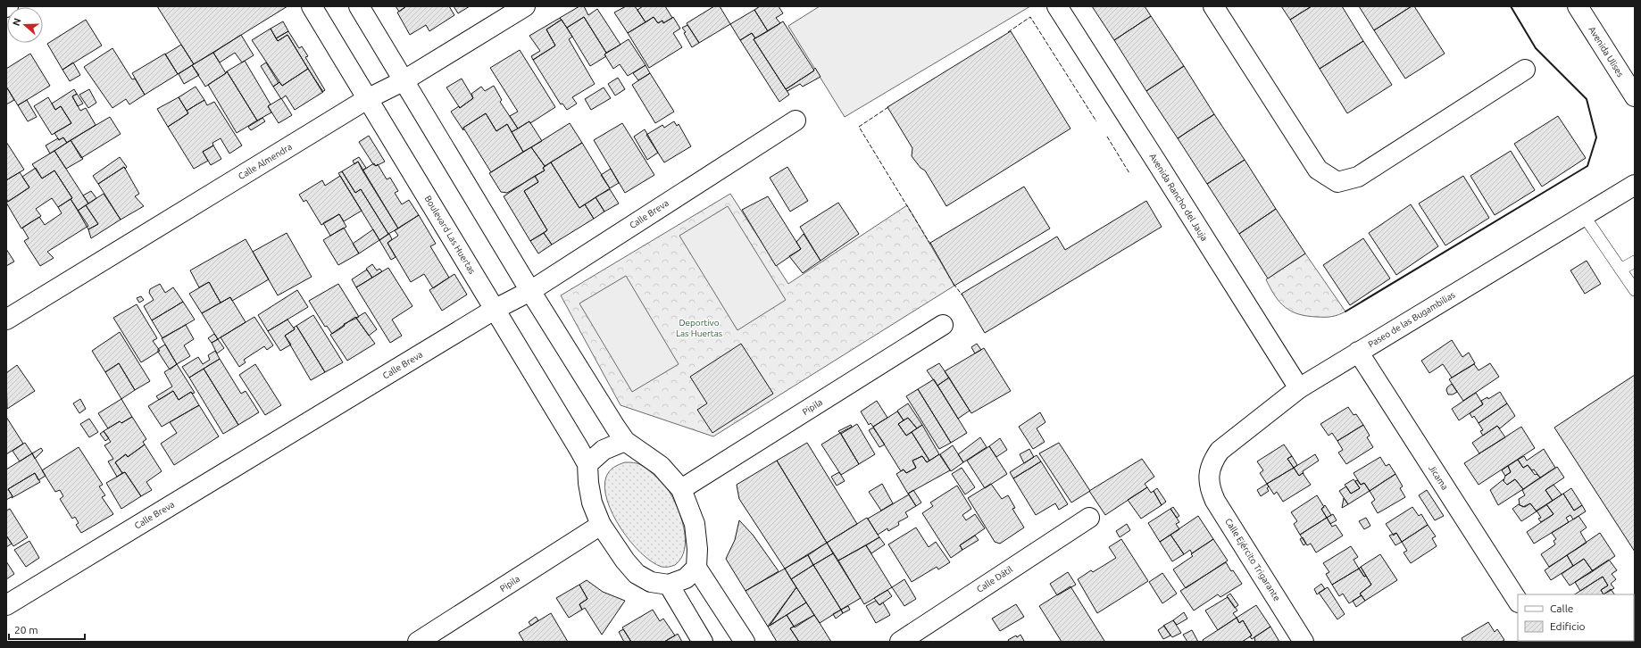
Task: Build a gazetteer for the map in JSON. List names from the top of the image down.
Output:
{
  "streets": {
    "street": [
      "Avenida Ulises",
      "Calle Almendra",
      "Avenida Rancho del Jauja",
      "Calle Breva",
      "Boulevard Las Huertas",
      "Paseo de las Bugambilias",
      "Pipila",
      "Jicama",
      "Calle Ejército Trigarante",
      "Calle Dátil"
    ]
  },
  "crossings": [
    ["Calle Almendra", "Boulevard Las Huertas"],
    ["Avenida Rancho del Jauja", "Paseo de las Bugambilias"],
    ["Calle Breva", "Boulevard Las Huertas"],
    ["Boulevard Las Huertas", "Pipila"],
    ["Paseo de las Bugambilias", "Jicama"],
    ["Paseo de las Bugambilias", "Calle Ejército Trigarante"]
  ],
  "parks": ["Deportivo Las Huertas"],
  "legend": ["Calle", "Edificio"],
  "scale_bar": "20 m",
  "north": "left"
}
